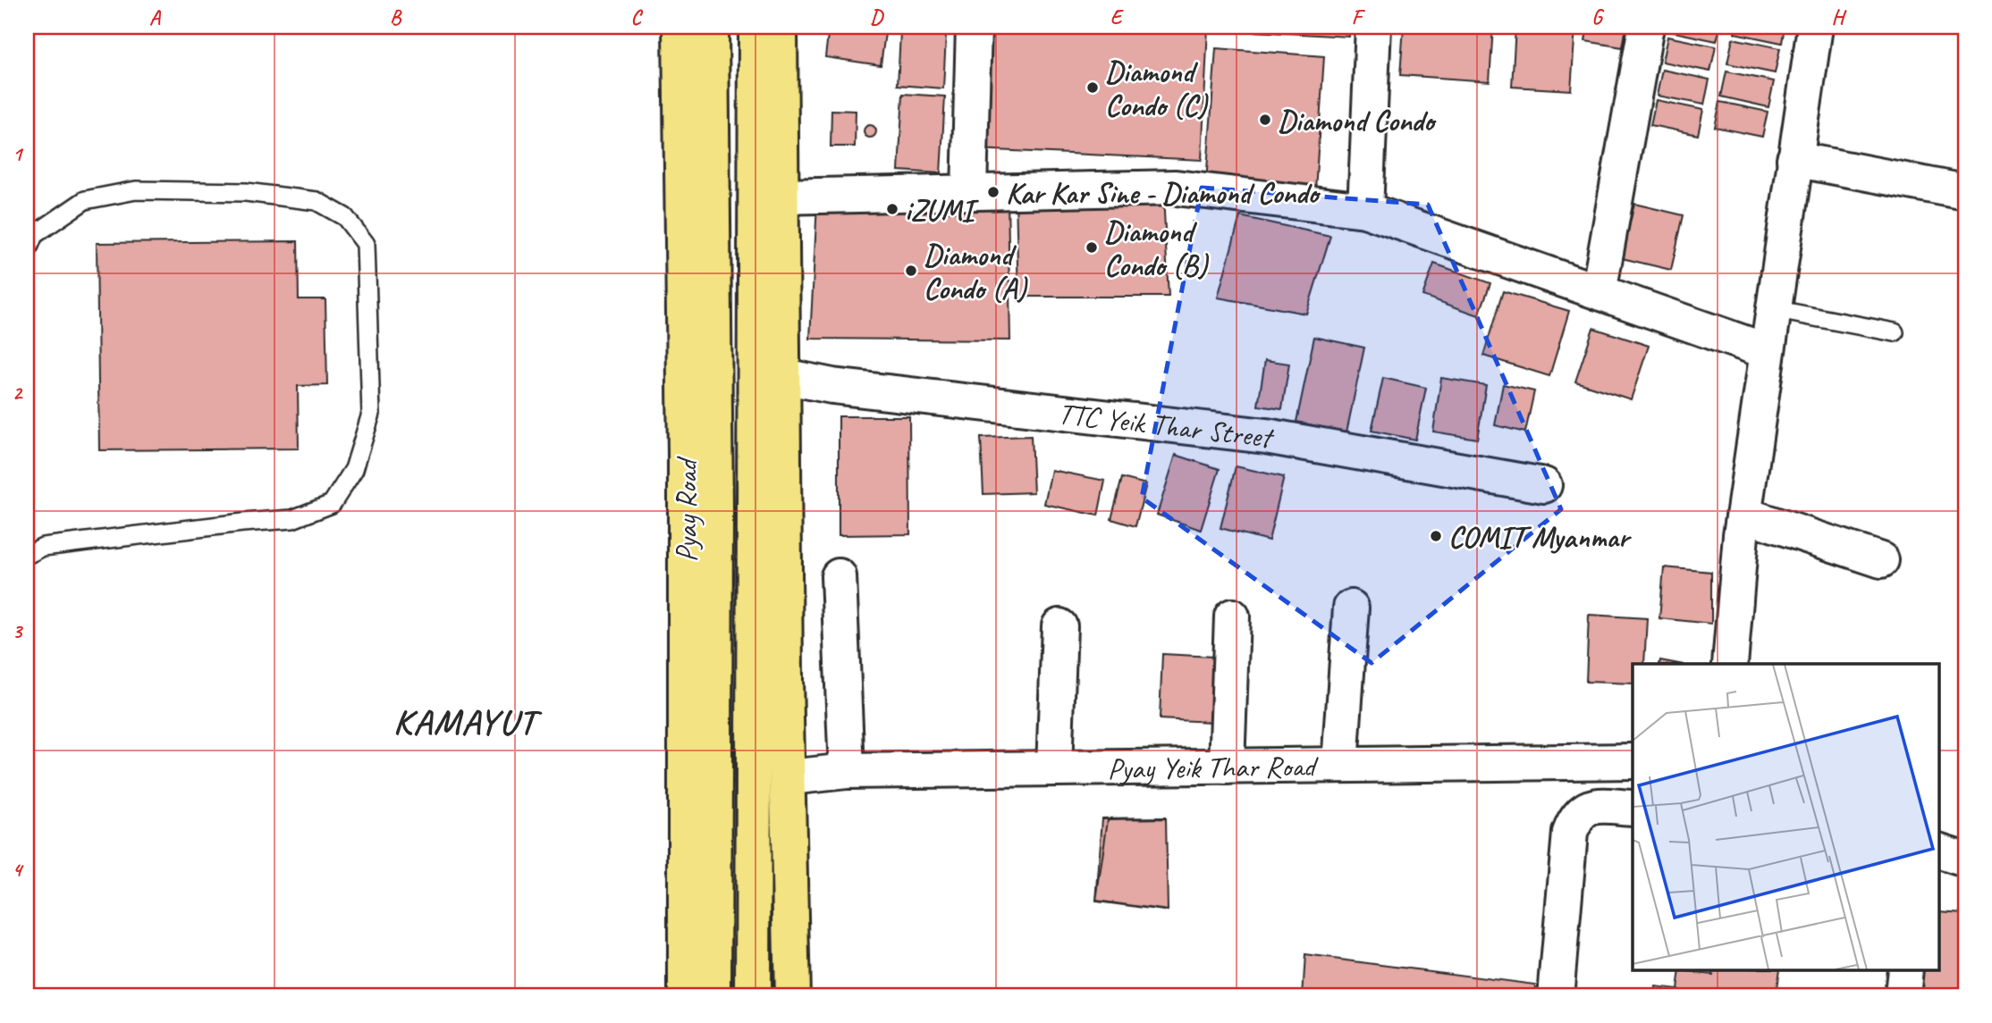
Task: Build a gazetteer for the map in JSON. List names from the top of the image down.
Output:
{
  "streets": {
    "main road": ["Pyay Road"],
    "street": ["TTC Yeik Thar Street", "Pyay Yeik Thar Road"]
  },
  "districts": ["KAMAYUT"],
  "places": [
    "Diamond Condo (C)",
    "Diamond Condo",
    "Kar Kar Sine - Diamond Condo",
    "iZUMI",
    "Diamond Condo (B)",
    "Diamond Condo (A)",
    "COMIT Myanmar"
  ],
  "grid": {
    "columns": [
      "A",
      "B",
      "C",
      "D",
      "E",
      "F",
      "G",
      "H"
    ],
    "rows": [
      "1",
      "2",
      "3",
      "4"
    ]
  }
}
